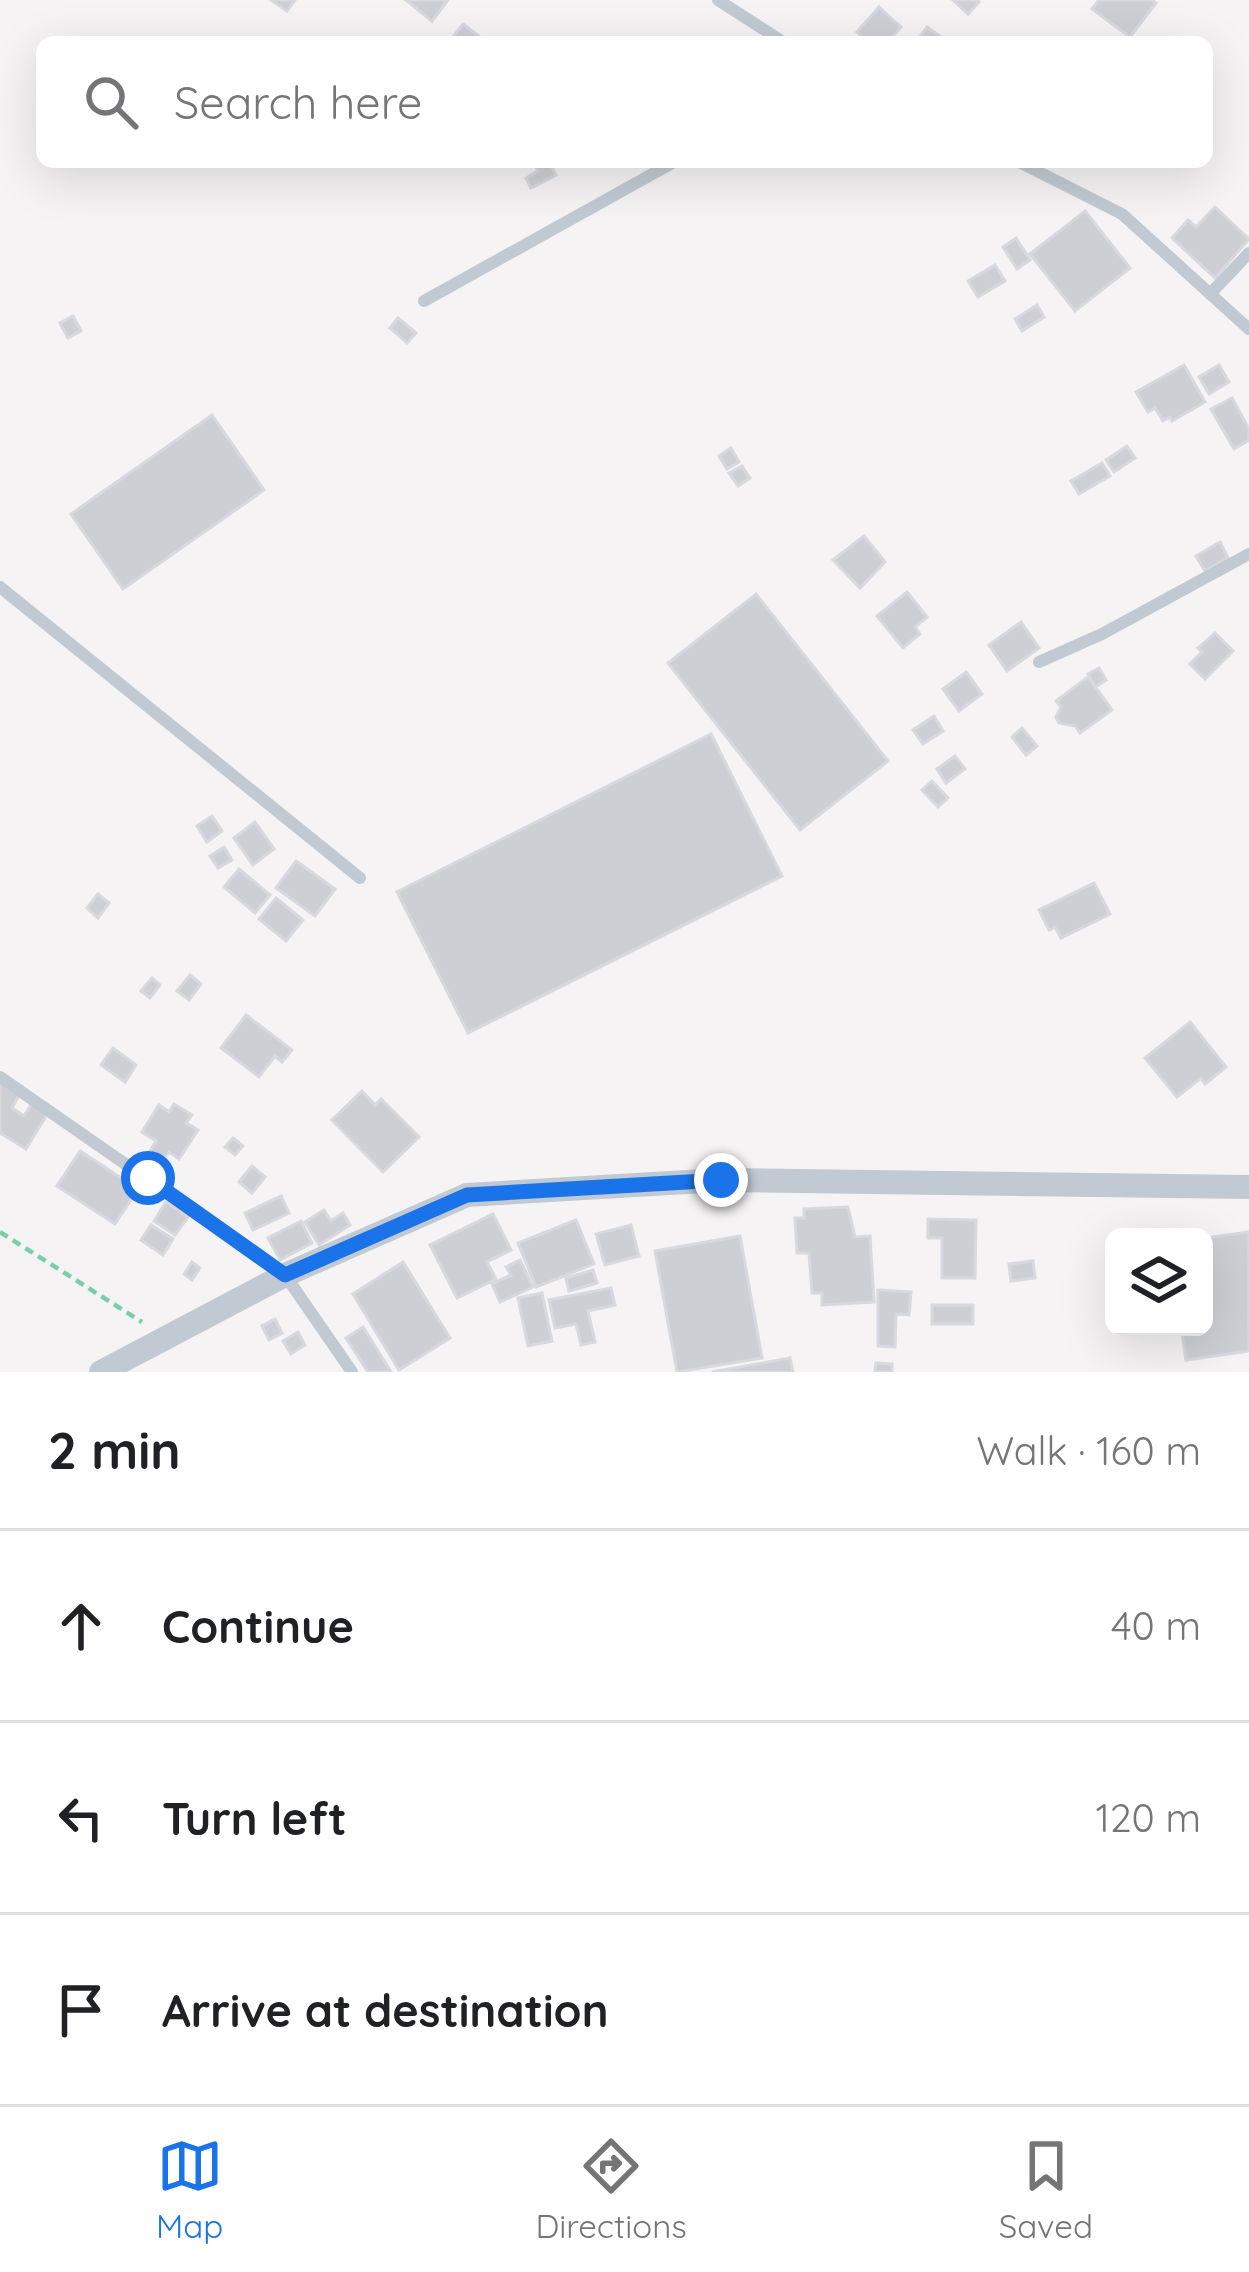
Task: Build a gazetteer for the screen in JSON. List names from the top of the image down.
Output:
{
  "page": {
    "search": "Search here",
    "heading": ["2 min", "Walk · 160 m"],
    "list": [
      ["Continue", "40 m"],
      ["Turn left", "120 m"],
      "Arrive at destination"
    ],
    "nav": ["Map", "Directions", "Saved"]
  }
}
